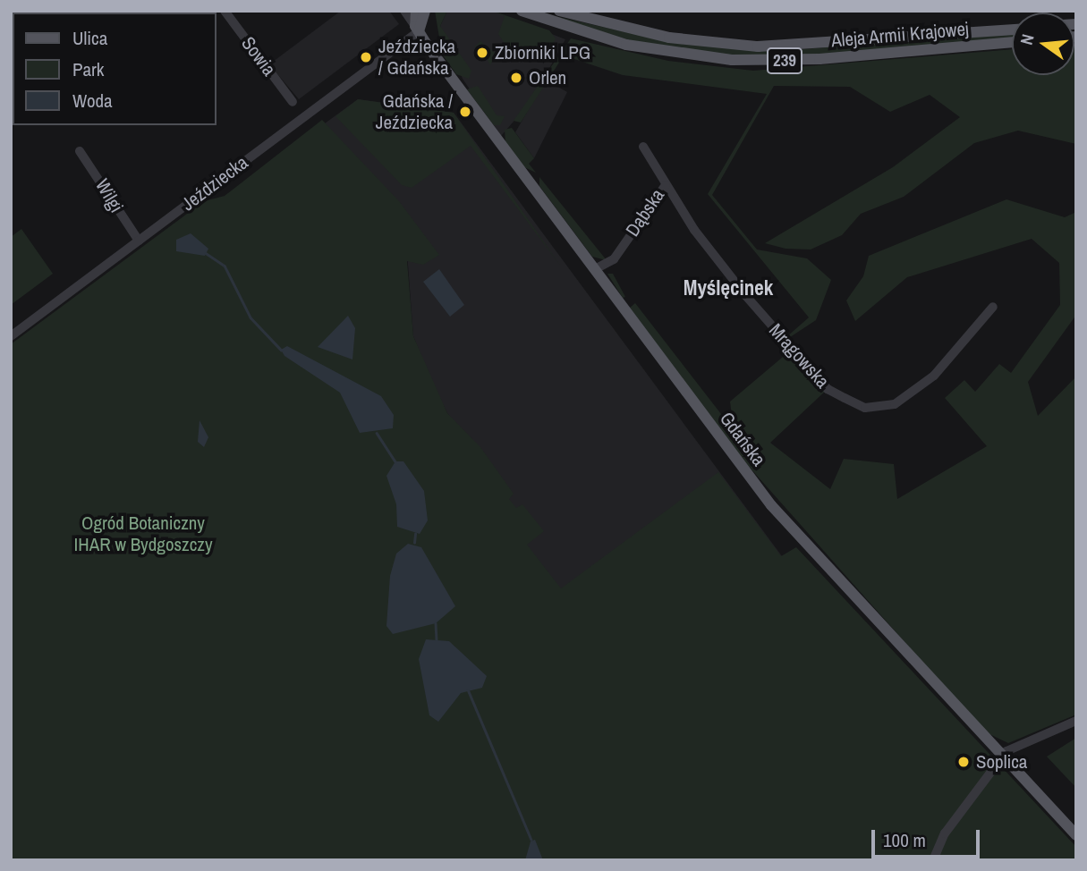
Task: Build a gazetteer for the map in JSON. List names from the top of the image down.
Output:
{
  "streets": {
    "main road": ["Aleja Armii Krajowej", "239", "Gdańska"],
    "street": [
      "Sowia",
      "Jeździecka",
      "Wilgi",
      "Dąbska",
      "Mrągowska"
    ]
  },
  "crossings": [
    ["Jeździecka", "Wilgi"],
    ["Jeździecka", "Gdańska"],
    ["Dąbska", "Mrągowska"],
    ["Dąbska", "Gdańska"]
  ],
  "districts": ["Myślęcinek"],
  "parks": ["Ogród Botaniczny IHAR w Bydgoszczy"],
  "places": [
    "Zbiorniki LPG",
    "Jeździecka / Gdańska",
    "Orlen",
    "Gdańska / Jeździecka",
    "Soplica"
  ],
  "legend": ["Ulica", "Park", "Woda"],
  "scale_bar": "100 m",
  "north": "left"
}
